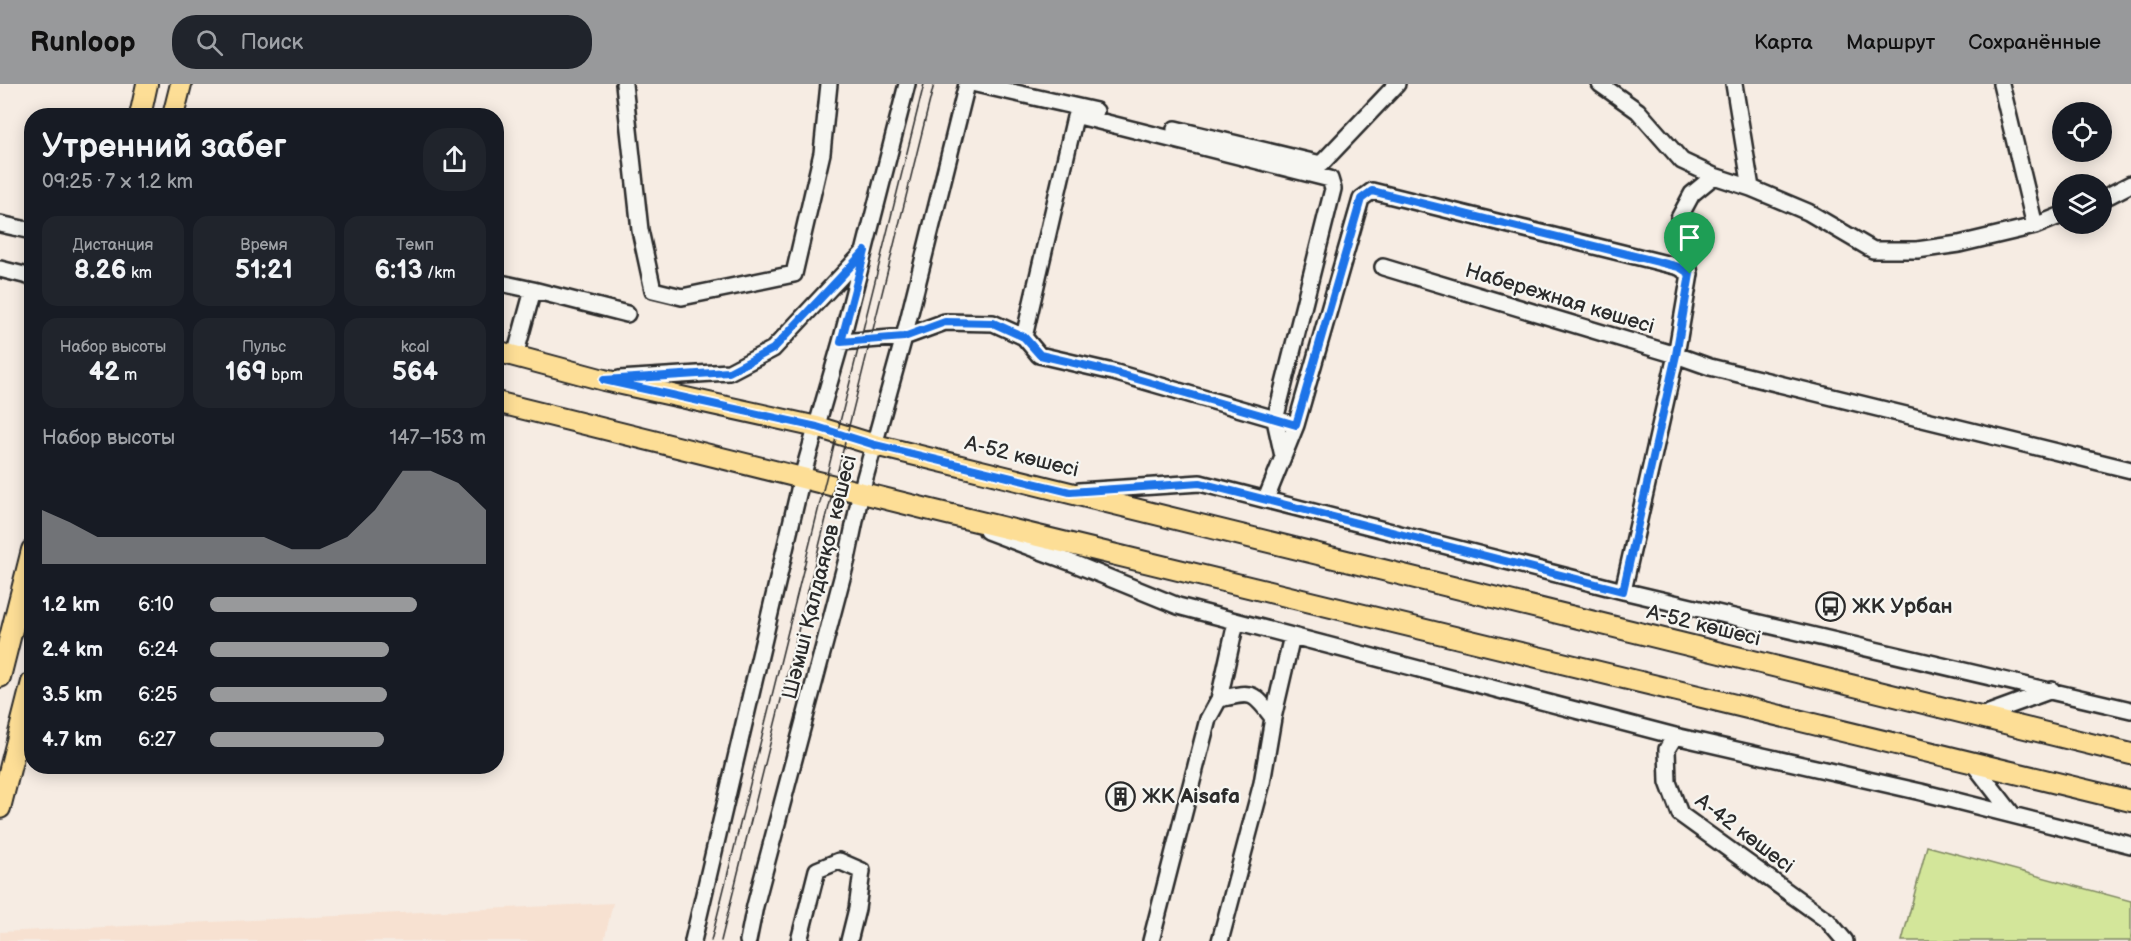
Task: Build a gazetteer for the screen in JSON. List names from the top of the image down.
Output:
{
  "streets": {
    "main road": ["А-52 көшесі"],
    "street": ["Набережная көшесі", "Шәмші Қалдаяқов көшесі", "А-42 көшесі"]
  },
  "crossings": [
    ["А-52 көшесі", "Шәмші Қалдаяқов көшесі"]
  ],
  "places": {
    "bus stop": ["ЖК Урбан"],
    "building": ["ЖК Aisafa"]
  },
  "page": {
    "header": "Runloop",
    "search": "Поиск",
    "nav": ["Карта", "Маршрут", "Сохранённые"],
    "heading": ["Утренний забег", "09:25 · 7 × 1.2 km"],
    "stats": [
      ["Дистанция", "8.26 km"],
      ["Время", "51:21"],
      ["Темп", "6:13 /km"],
      ["Набор высоты", "42 m"],
      ["Пульс", "169 bpm"],
      ["kcal", "564"]
    ],
    "chart": ["Набор высоты", "147–153 m"],
    "list": [
      {
        "name": "1.2 km",
        "note": "6:10"
      },
      {
        "name": "2.4 km",
        "note": "6:24"
      },
      {
        "name": "3.5 km",
        "note": "6:25"
      },
      {
        "name": "4.7 km",
        "note": "6:27"
      }
    ]
  }
}
